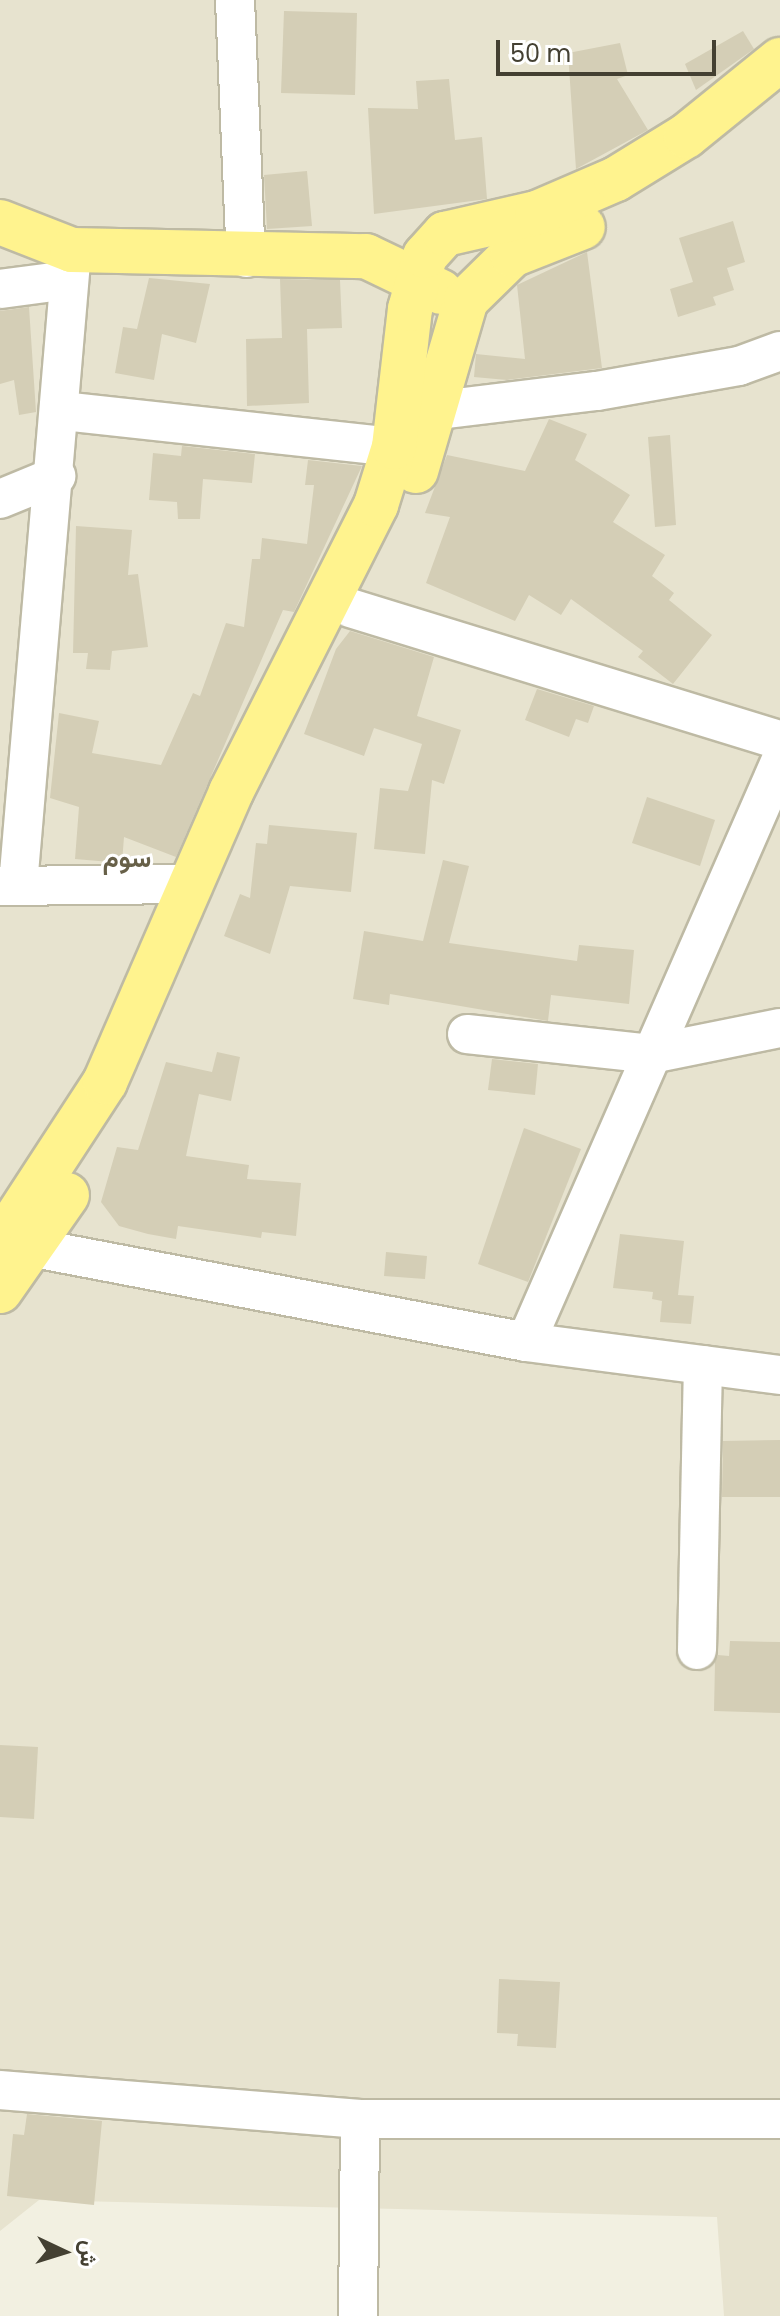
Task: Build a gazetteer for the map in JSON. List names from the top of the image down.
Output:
{
  "districts": ["سوم"],
  "scale_bar": "50 m",
  "north": "right"
}
